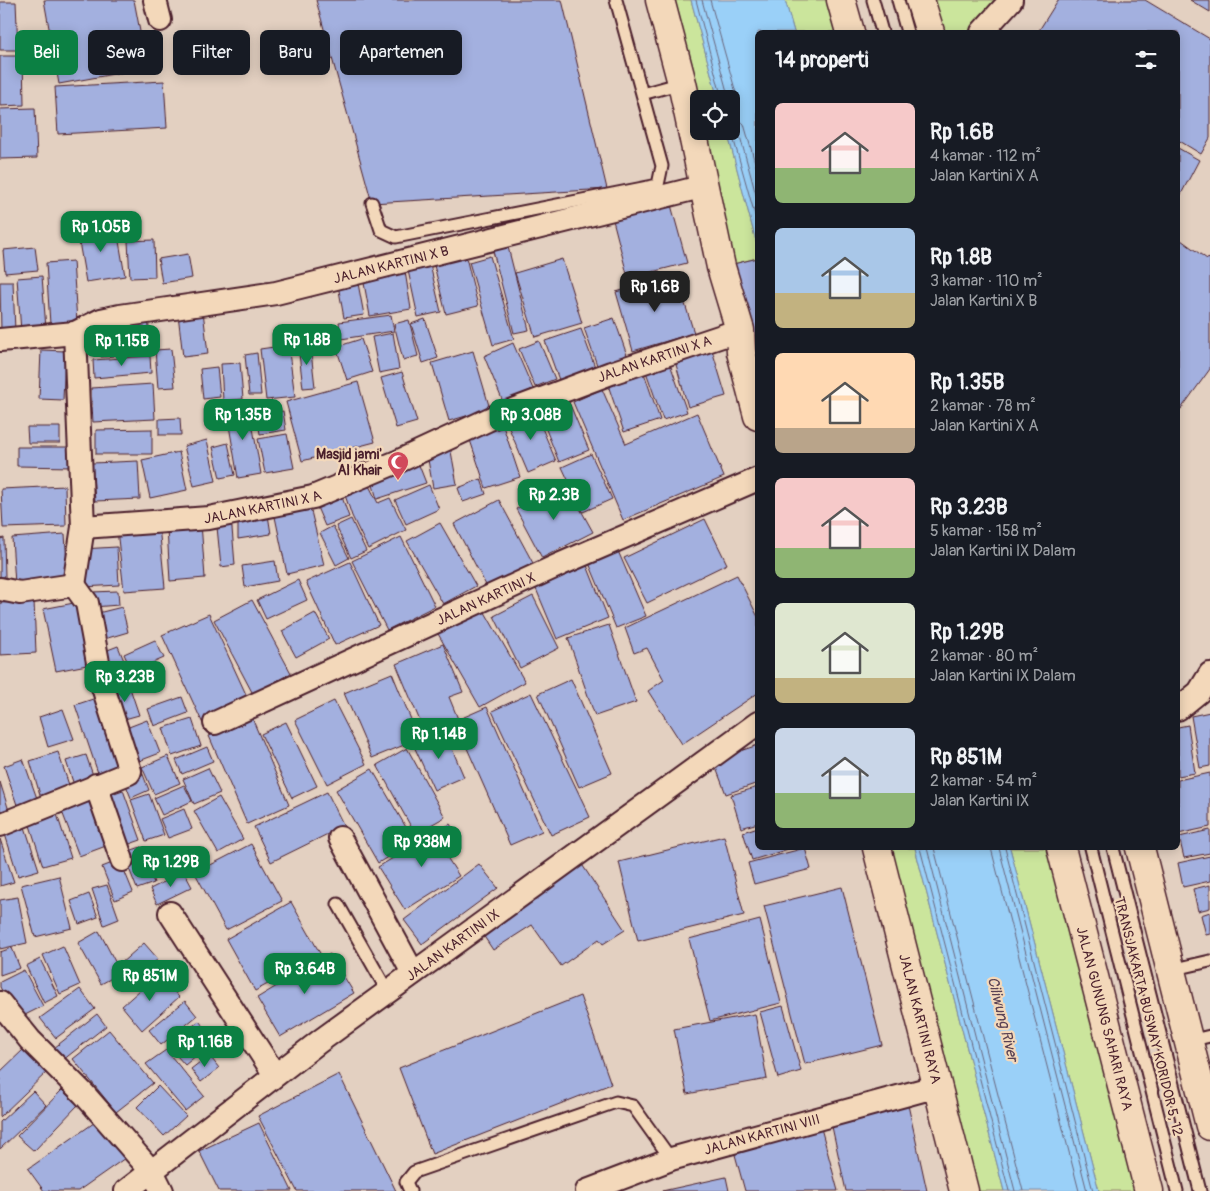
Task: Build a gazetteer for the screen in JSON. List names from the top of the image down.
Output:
{
  "streets": {
    "street": [
      "JALAN KARTINI X B",
      "JALAN KARTINI X A",
      "JALAN KARTINI X",
      "JALAN KARTINI IX",
      "JALAN KARTINI RAYA",
      "JALAN GUNUNG SAHARI RAYA",
      "JALAN KARTINI VIII"
    ],
    "lane": ["TRANSJAKARTA BUSWAY KORIDOR 5, 12"]
  },
  "crossings": [
    ["JALAN KARTINI RAYA", "JALAN KARTINI VIII"]
  ],
  "water": ["Ciliwung River"],
  "places": {
    "mosque": ["Masjid jami' Al Khair"]
  },
  "page": {
    "chip": [
      "Beli",
      "Sewa",
      "Filter",
      "Baru",
      "Apartemen"
    ],
    "heading": "14 properti",
    "list": [
      {
        "name": "Rp 1.6B",
        "note": "4 kamar · 112 m² · Jalan Kartini X A"
      },
      {
        "name": "Rp 1.8B",
        "note": "3 kamar · 110 m² · Jalan Kartini X B"
      },
      {
        "name": "Rp 1.35B",
        "note": "2 kamar · 78 m² · Jalan Kartini X A"
      },
      {
        "name": "Rp 3.23B",
        "note": "5 kamar · 158 m² · Jalan Kartini IX Dalam"
      },
      {
        "name": "Rp 1.29B",
        "note": "2 kamar · 80 m² · Jalan Kartini IX Dalam"
      },
      {
        "name": "Rp 851M",
        "note": "2 kamar · 54 m² · Jalan Kartini IX"
      }
    ],
    "price": [
      "Rp 1.05B",
      "Rp 1.6B",
      "Rp 1.8B",
      "Rp 1.15B",
      "Rp 1.35B",
      "Rp 3.08B",
      "Rp 2.3B",
      "Rp 3.23B",
      "Rp 1.14B",
      "Rp 938M",
      "Rp 1.29B",
      "Rp 3.64B",
      "Rp 851M",
      "Rp 1.16B"
    ]
  }
}
